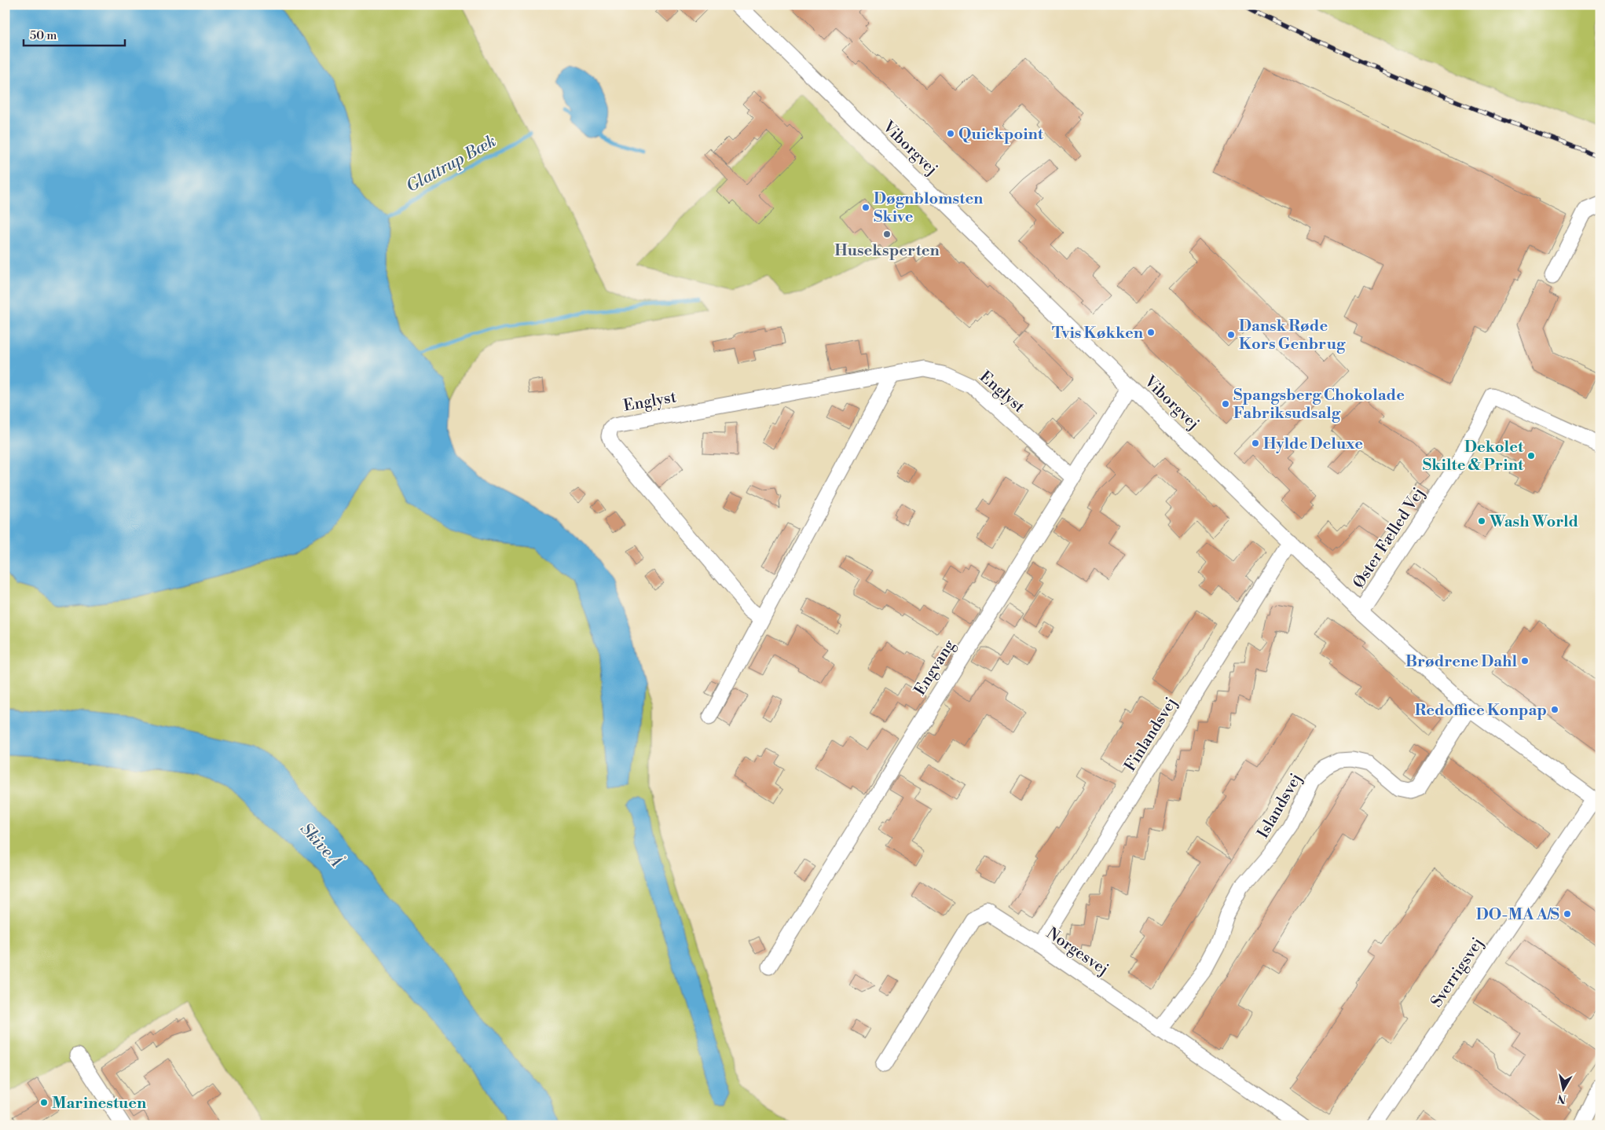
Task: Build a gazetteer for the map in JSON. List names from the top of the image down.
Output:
{
  "streets": {
    "street": [
      "Viborgvej",
      "Englyst",
      "Øster Fælled Vej",
      "Engvang",
      "Finlandsvej",
      "Islandsvej",
      "Norgesvej",
      "Sverrigsvej"
    ]
  },
  "crossings": [
    ["Viborgvej", "Øster Fælled Vej"],
    ["Viborgvej", "Engvang"],
    ["Viborgvej", "Finlandsvej"],
    ["Viborgvej", "Islandsvej"],
    ["Viborgvej", "Sverrigsvej"],
    ["Englyst", "Engvang"],
    ["Finlandsvej", "Norgesvej"],
    ["Islandsvej", "Norgesvej"]
  ],
  "water": ["Glattrup Bæk", "Skive Å"],
  "places": [
    "Quickpoint",
    "Døgnblomsten Skive",
    "Huseksperten",
    "Tvis Køkken",
    "Dansk Røde Kors Genbrug",
    "Spangsberg Chokolade Fabriksudsalg",
    "Hylde Deluxe",
    "Dekolet Skilte & Print",
    "Wash World",
    "Brødrene Dahl",
    "Redoffice Konpap",
    "DO-MA A/S",
    "Marinestuen"
  ],
  "scale_bar": "50 m",
  "north": "bottom"
}
